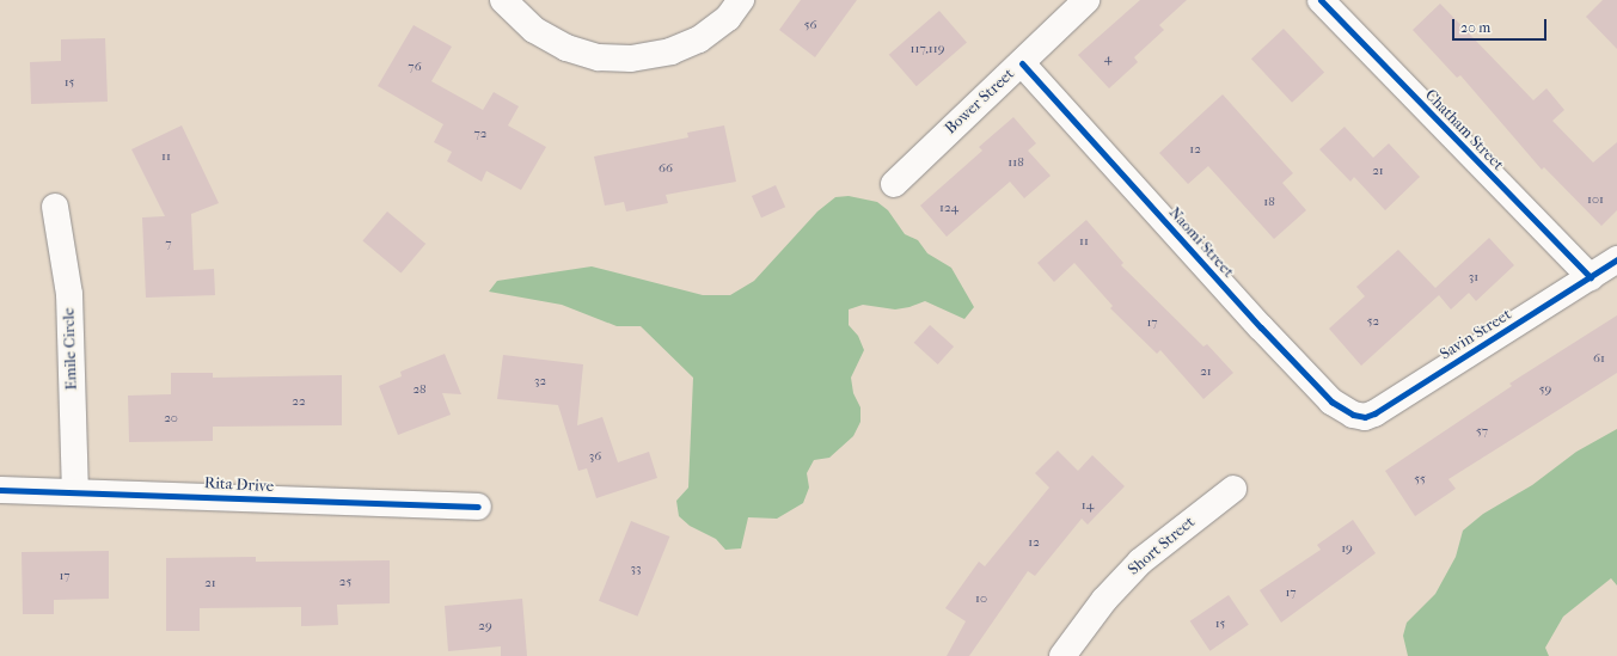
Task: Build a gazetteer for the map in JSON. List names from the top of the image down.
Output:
{
  "streets": {
    "street": [
      "Bower Street",
      "Chatham Street",
      "Naomi Street",
      "Savin Street",
      "Emile Circle",
      "Rita Drive",
      "Short Street"
    ]
  },
  "crossings": [
    ["Bower Street", "Naomi Street"],
    ["Chatham Street", "Savin Street"],
    ["Naomi Street", "Savin Street"],
    ["Emile Circle", "Rita Drive"]
  ],
  "house_numbers": [
    "56",
    "117,119",
    "4",
    "76",
    "15",
    "72",
    "12",
    "11",
    "118",
    "66",
    "21",
    "101",
    "18",
    "124",
    "11",
    "7",
    "31",
    "52",
    "17",
    "61",
    "21",
    "32",
    "28",
    "59",
    "22",
    "20",
    "57",
    "36",
    "55",
    "14",
    "12",
    "19",
    "33",
    "17",
    "25",
    "21",
    "17",
    "10",
    "15",
    "29"
  ],
  "scale_bar": "20 m"
}
